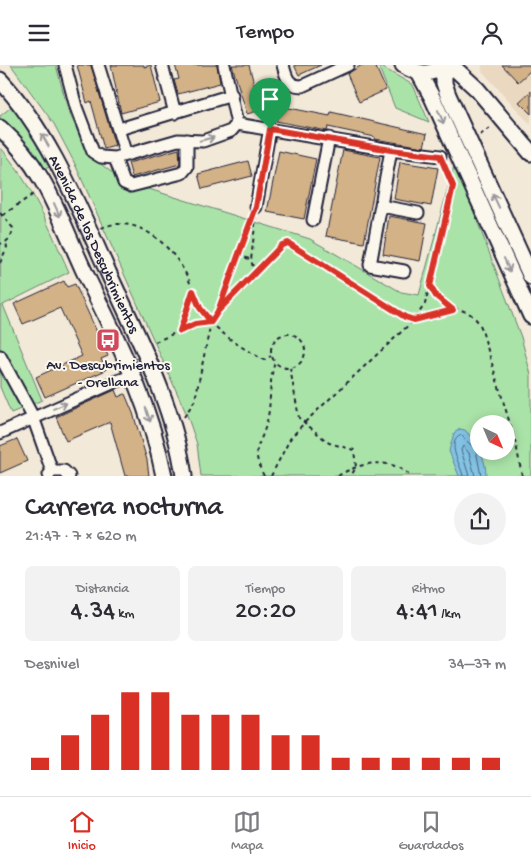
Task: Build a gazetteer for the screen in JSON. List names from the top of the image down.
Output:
{
  "streets": {
    "street": ["Avenida de los Descubrimientos"]
  },
  "places": {
    "bus stop": ["Av. Descubrimientos - Orellana"]
  },
  "north": "bottom right",
  "page": {
    "header": "Tempo",
    "heading": ["Carrera nocturna", "21:47 · 7 × 620 m"],
    "stats": [
      ["Distancia", "4.34 km"],
      ["Tiempo", "20:20"],
      ["Ritmo", "4:41 /km"]
    ],
    "chart": ["Desnivel", "34–37 m"],
    "tabs": ["Inicio", "Mapa", "Guardados"]
  }
}
